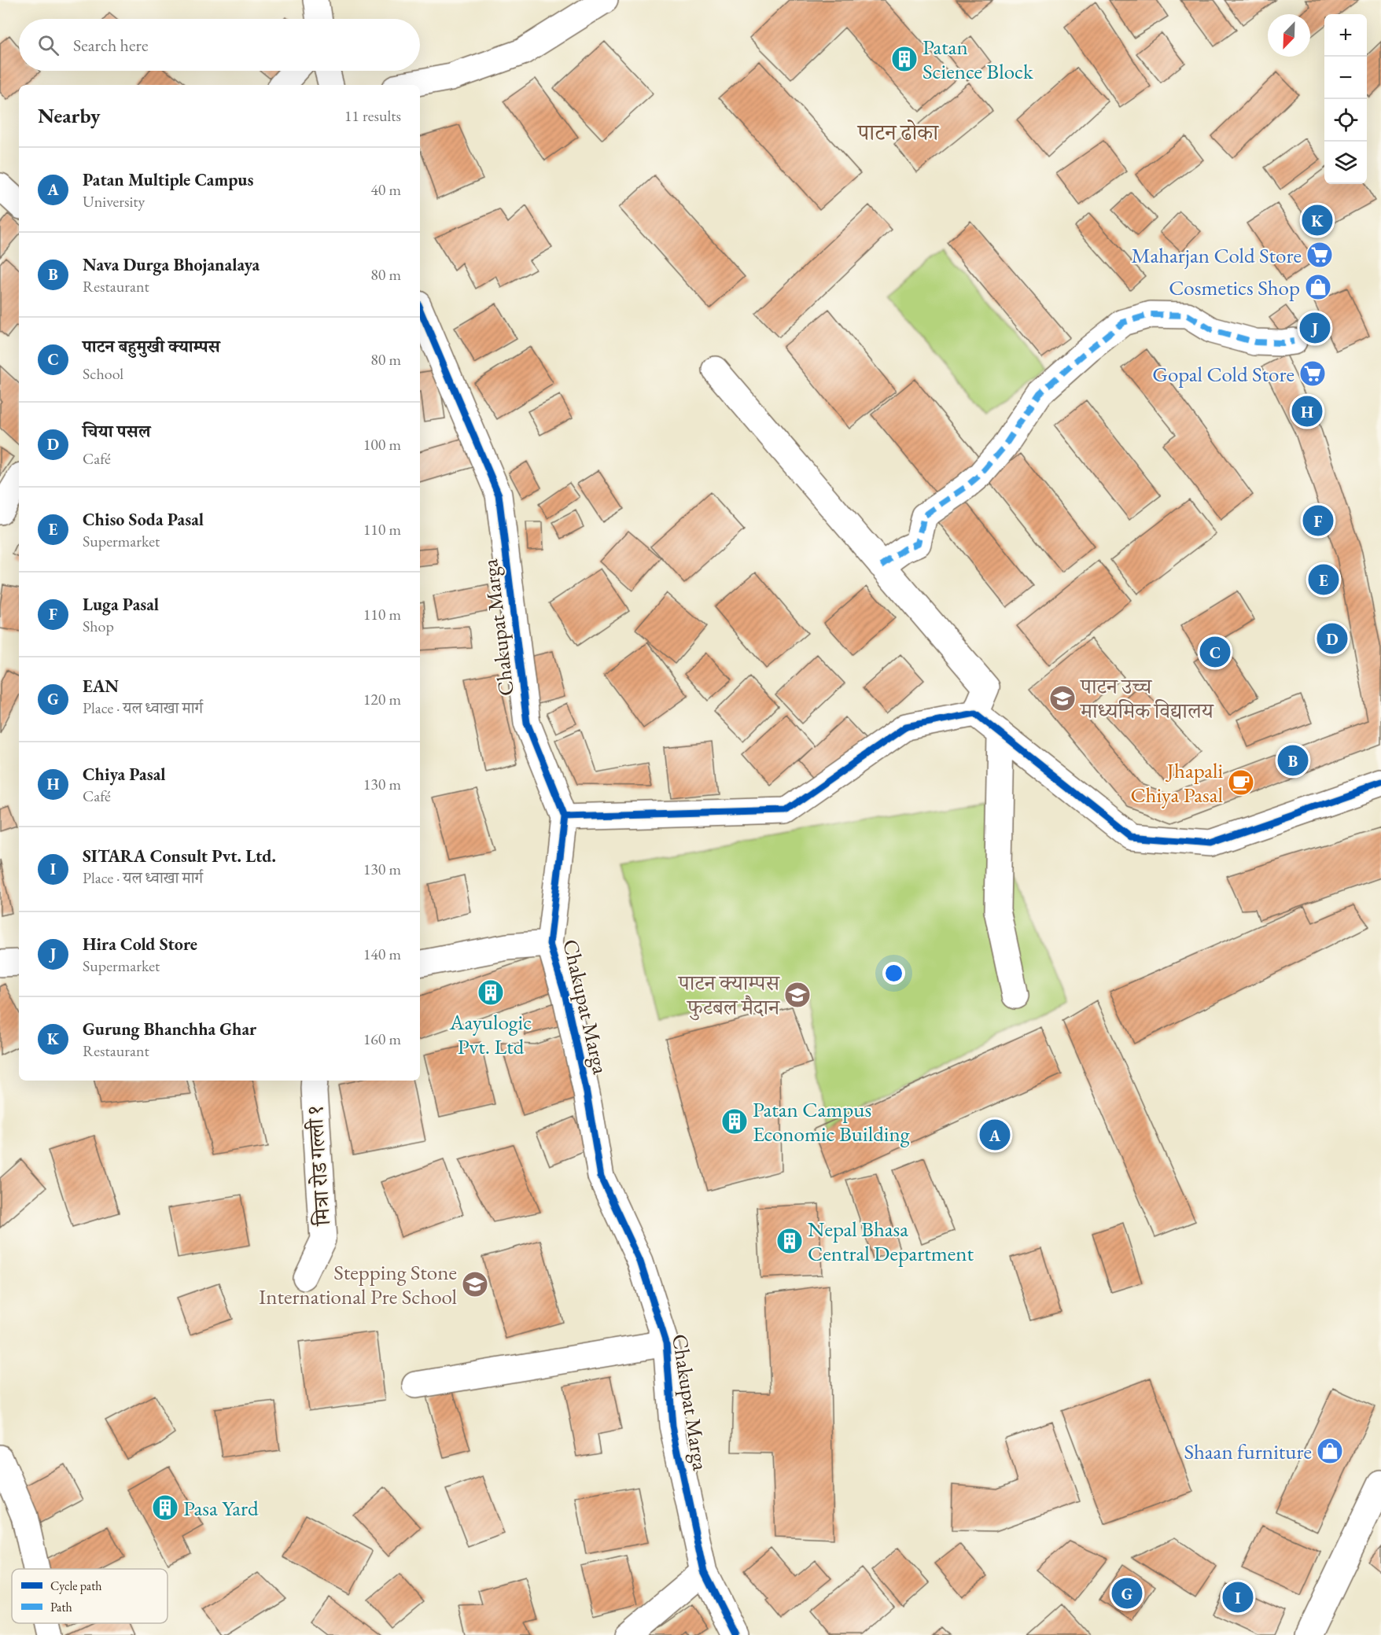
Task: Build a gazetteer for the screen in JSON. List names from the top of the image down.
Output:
{
  "streets": {
    "street": ["Chakupat Marga", "मित्रा रोड गल्ली १"]
  },
  "districts": ["पाटन ढोका"],
  "places": {
    "building": [
      "Patan Science Block",
      "Aayulogic Pvt. Ltd",
      "Patan Campus Economic Building",
      "Nepal Bhasa Central Department",
      "Pasa Yard"
    ],
    "supermarket": ["Maharjan Cold Store", "Gopal Cold Store"],
    "shop": ["Cosmetics Shop", "Shaan furniture"],
    "school or university": ["पाटन उच्च माध्यमिक विद्यालय", "पाटन क्याम्पस फुटबल मैदान", "Stepping Stone International Pre School"],
    "cafe": ["Jhapali Chiya Pasal"]
  },
  "legend": ["Cycle path", "Path"],
  "north": "bottom left",
  "page": {
    "map_buttons": ["+", "−"],
    "search": "Search here",
    "heading": ["Nearby", "11 results"],
    "list": [
      {
        "mark": "A",
        "name": "Patan Multiple Campus",
        "note": "University",
        "value": "40 m"
      },
      {
        "mark": "B",
        "name": "Nava Durga Bhojanalaya",
        "note": "Restaurant",
        "value": "80 m"
      },
      {
        "mark": "C",
        "name": "पाटन बहुमुखी क्याम्पस",
        "note": "School",
        "value": "80 m"
      },
      {
        "mark": "D",
        "name": "चिया पसल",
        "note": "Café",
        "value": "100 m"
      },
      {
        "mark": "E",
        "name": "Chiso Soda Pasal",
        "note": "Supermarket",
        "value": "110 m"
      },
      {
        "mark": "F",
        "name": "Luga Pasal",
        "note": "Shop",
        "value": "110 m"
      },
      {
        "mark": "G",
        "name": "EAN",
        "note": "Place · यल ध्वाखा मार्ग",
        "value": "120 m"
      },
      {
        "mark": "H",
        "name": "Chiya Pasal",
        "note": "Café",
        "value": "130 m"
      },
      {
        "mark": "I",
        "name": "SITARA Consult Pvt. Ltd.",
        "note": "Place · यल ध्वाखा मार्ग",
        "value": "130 m"
      },
      {
        "mark": "J",
        "name": "Hira Cold Store",
        "note": "Supermarket",
        "value": "140 m"
      },
      {
        "mark": "K",
        "name": "Gurung Bhanchha Ghar",
        "note": "Restaurant",
        "value": "160 m"
      }
    ],
    "pins": [
      "K",
      "J",
      "H",
      "F",
      "E",
      "D",
      "C",
      "B",
      "A",
      "G",
      "I"
    ]
  }
}
